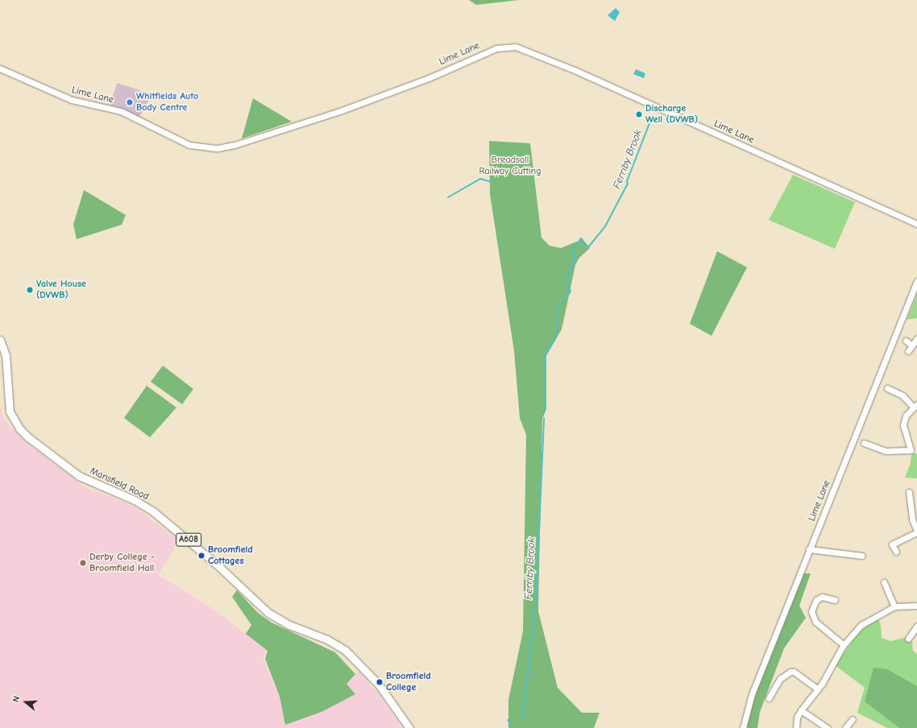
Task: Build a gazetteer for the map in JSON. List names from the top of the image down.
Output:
{
  "streets": {
    "main road": ["Mansfield Road", "A608"],
    "street": ["Lime Lane"]
  },
  "water": ["Ferriby Brook"],
  "parks": ["Breadsall Railway Cutting"],
  "places": [
    "Whitfields Auto Body Centre",
    "Discharge Well (DVWB)",
    "Valve House (DVWB)",
    "Broomfield Cottages",
    "Derby College - Broomfield Hall",
    "Broomfield College"
  ],
  "north": "left"
}
